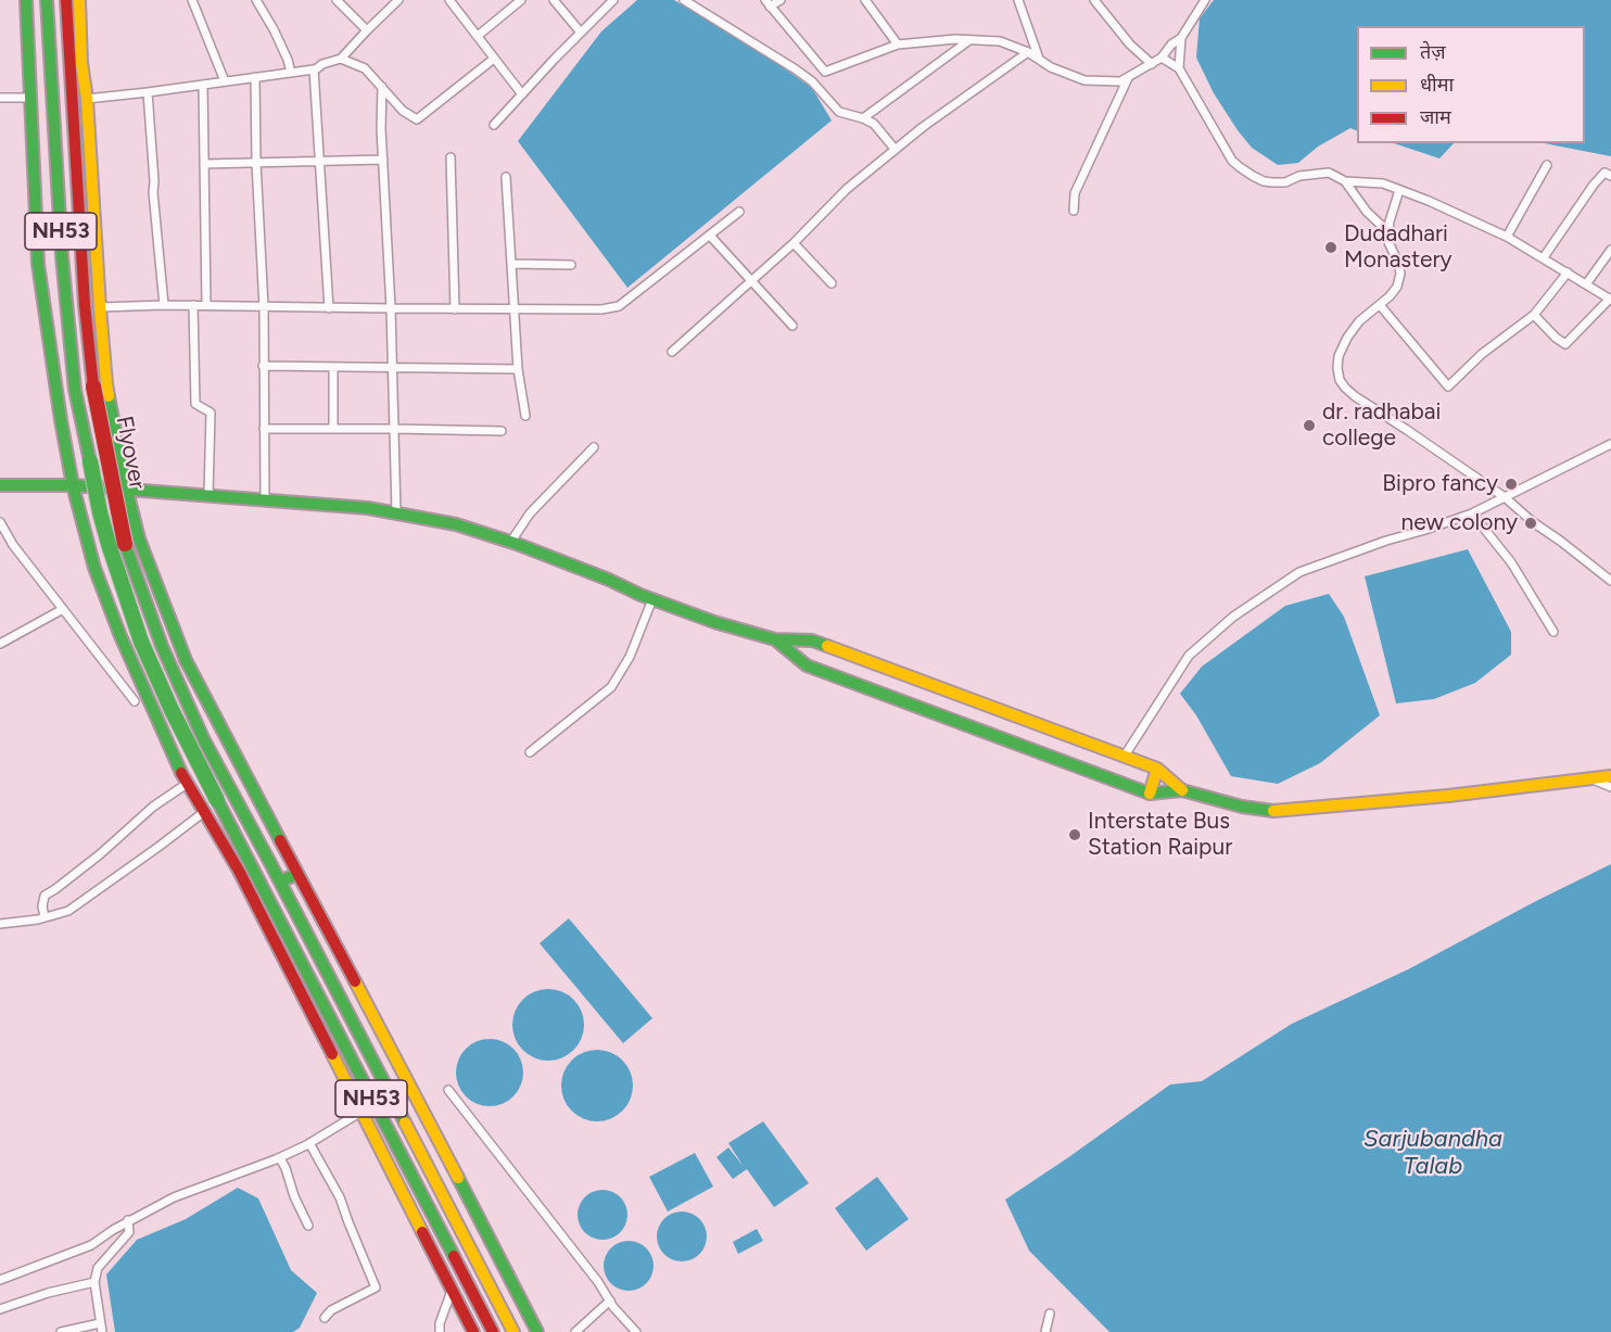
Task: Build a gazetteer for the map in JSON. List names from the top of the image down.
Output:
{
  "streets": {
    "main road": ["NH53", "Flyover"]
  },
  "crossings": [
    ["NH53", "Flyover"]
  ],
  "water": ["Sarjubandha Talab"],
  "places": [
    "Dudadhari Monastery",
    "dr. radhabai college",
    "Bipro fancy",
    "new colony",
    "Interstate Bus Station Raipur"
  ],
  "legend": ["तेज़", "धीमा", "जाम"]
}
